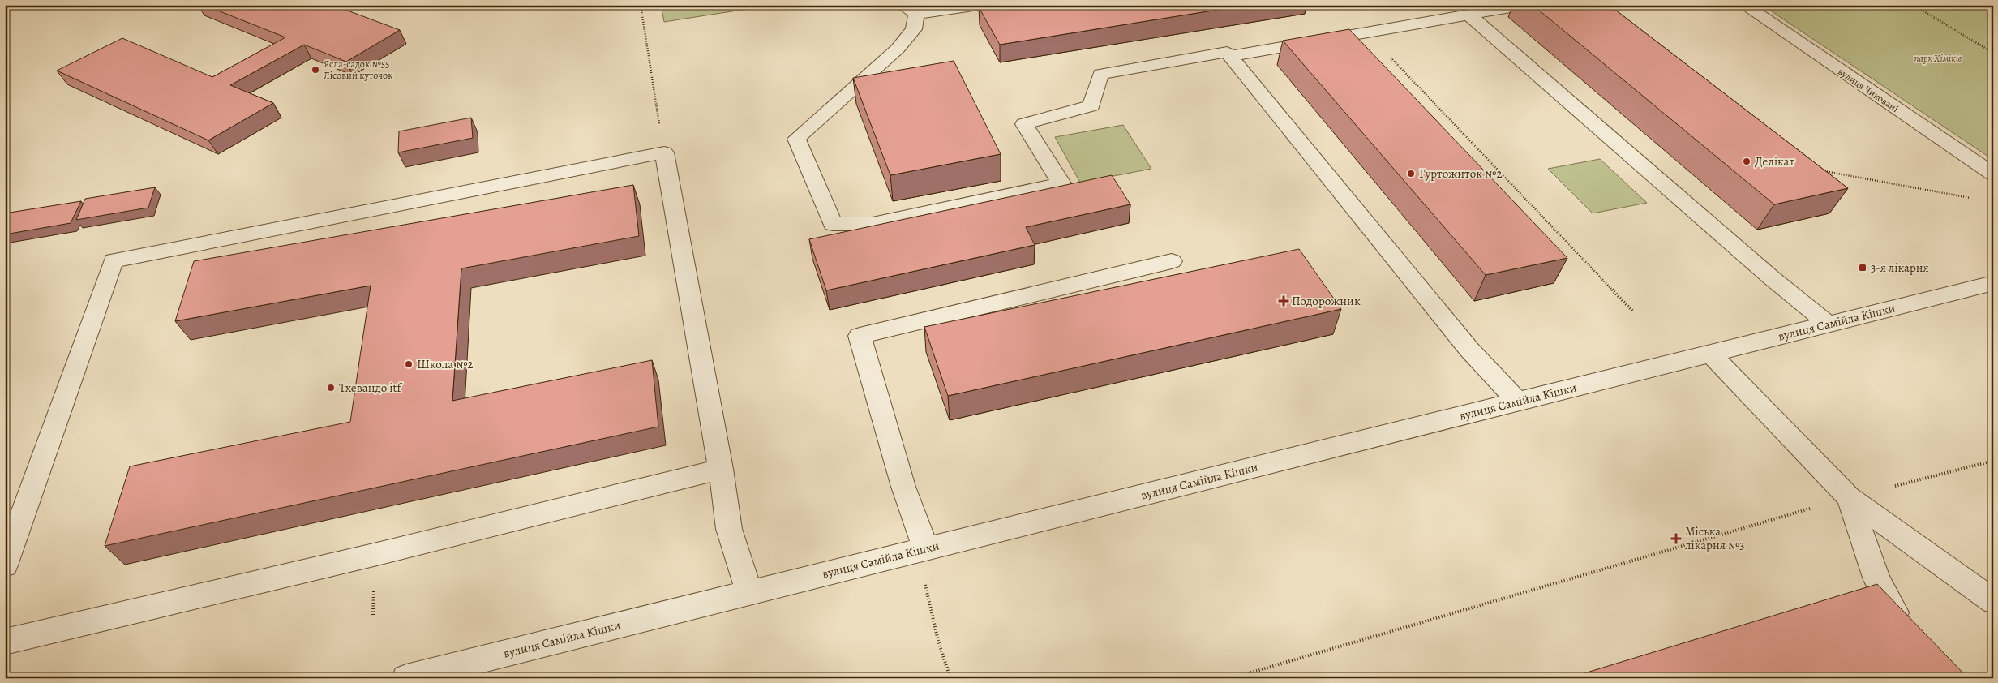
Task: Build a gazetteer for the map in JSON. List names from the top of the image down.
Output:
{
  "streets": {
    "street": ["вулиця Чиковані", "вулиця Самійла Кішки"]
  },
  "parks": ["парк Хіміків"],
  "places": {
    "other": [
      "Ясла-садок №55 Лісовий куточок",
      "Делікат",
      "Гуртожиток №2",
      "Школа №2",
      "Тхевандо itf"
    ],
    "transit": ["3-я лікарня"],
    "health": ["Подорожник", "Міська лікарня №3"]
  }
}
